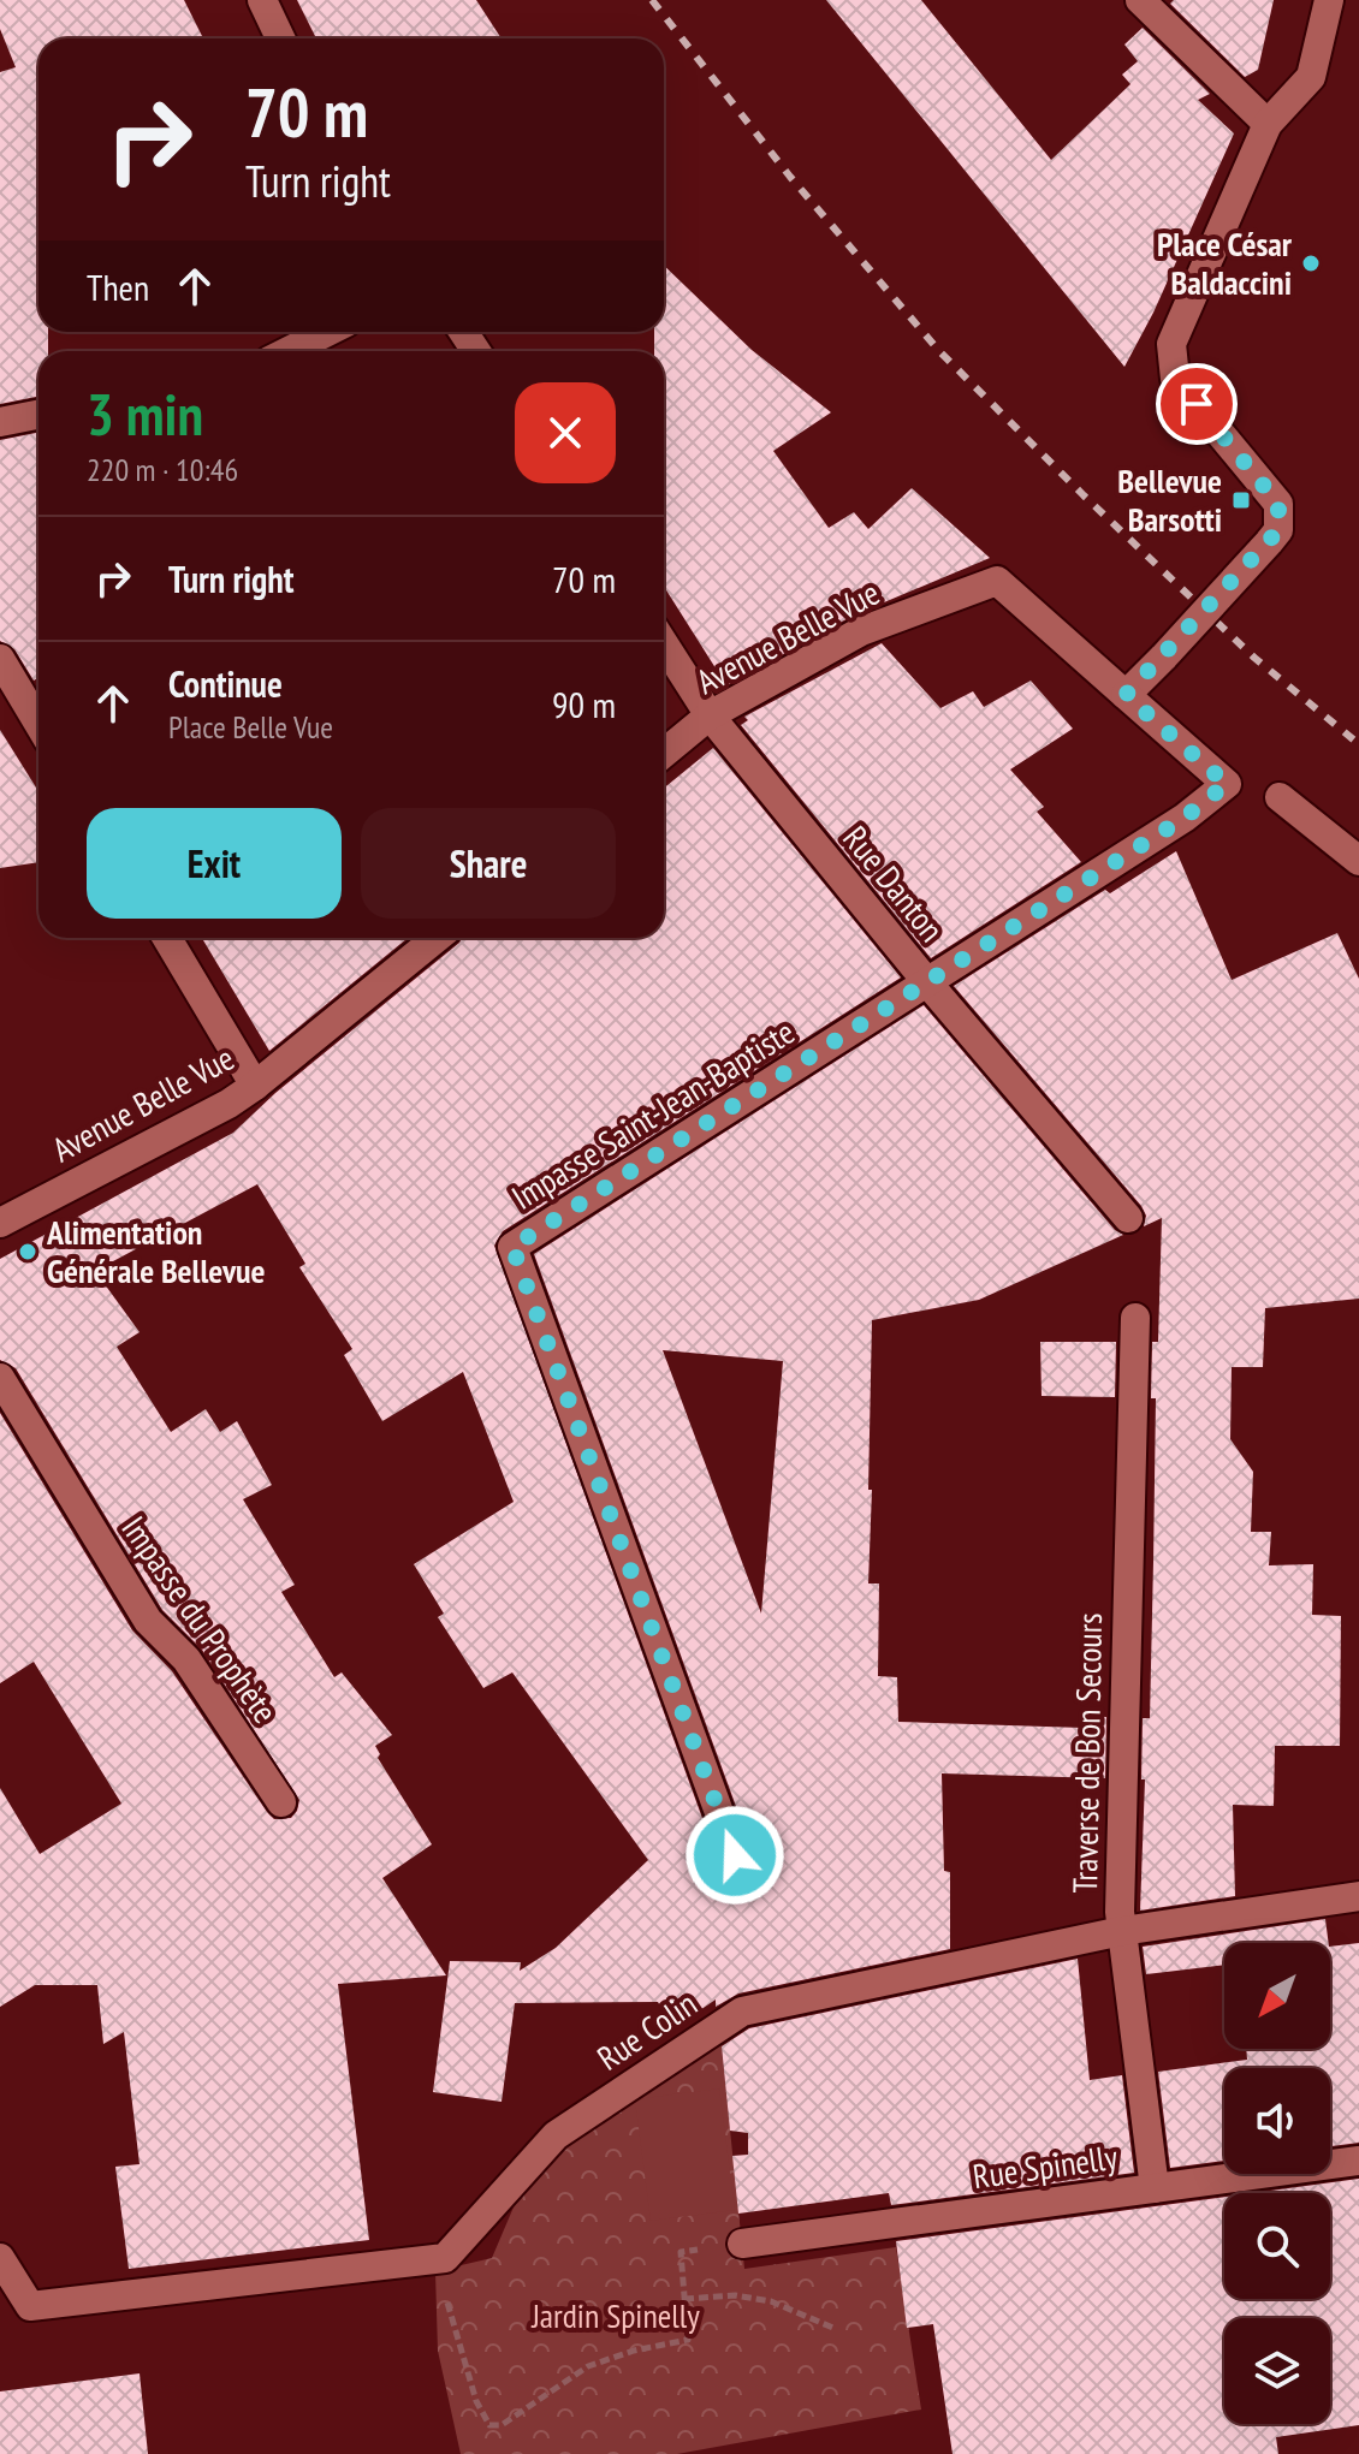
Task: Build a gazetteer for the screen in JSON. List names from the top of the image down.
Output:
{
  "streets": {
    "street": [
      "Avenue Belle Vue",
      "Rue Danton",
      "Impasse Saint-Jean-Baptiste",
      "Impasse du Prophète",
      "Traverse de Bon Secours",
      "Rue Colin",
      "Rue Spinelly"
    ]
  },
  "crossings": [
    ["Avenue Belle Vue", "Rue Danton"],
    ["Avenue Belle Vue", "Impasse Saint-Jean-Baptiste"],
    ["Rue Danton", "Impasse Saint-Jean-Baptiste"],
    ["Traverse de Bon Secours", "Rue Colin"],
    ["Traverse de Bon Secours", "Rue Spinelly"]
  ],
  "parks": ["Jardin Spinelly"],
  "places": {
    "other": ["Place César Baldaccini", "Alimentation Générale Bellevue"],
    "transit": ["Bellevue Barsotti"]
  },
  "north": "bottom left",
  "page": {
    "turn": ["70 m", "Turn right"],
    "then": "Then",
    "heading": ["3 min", "220 m · 10:46"],
    "list": [
      {
        "name": "Turn right",
        "value": "70 m"
      },
      {
        "name": "Continue",
        "note": "Place Belle Vue",
        "value": "90 m"
      }
    ],
    "buttons": ["Exit", "Share"]
  }
}
